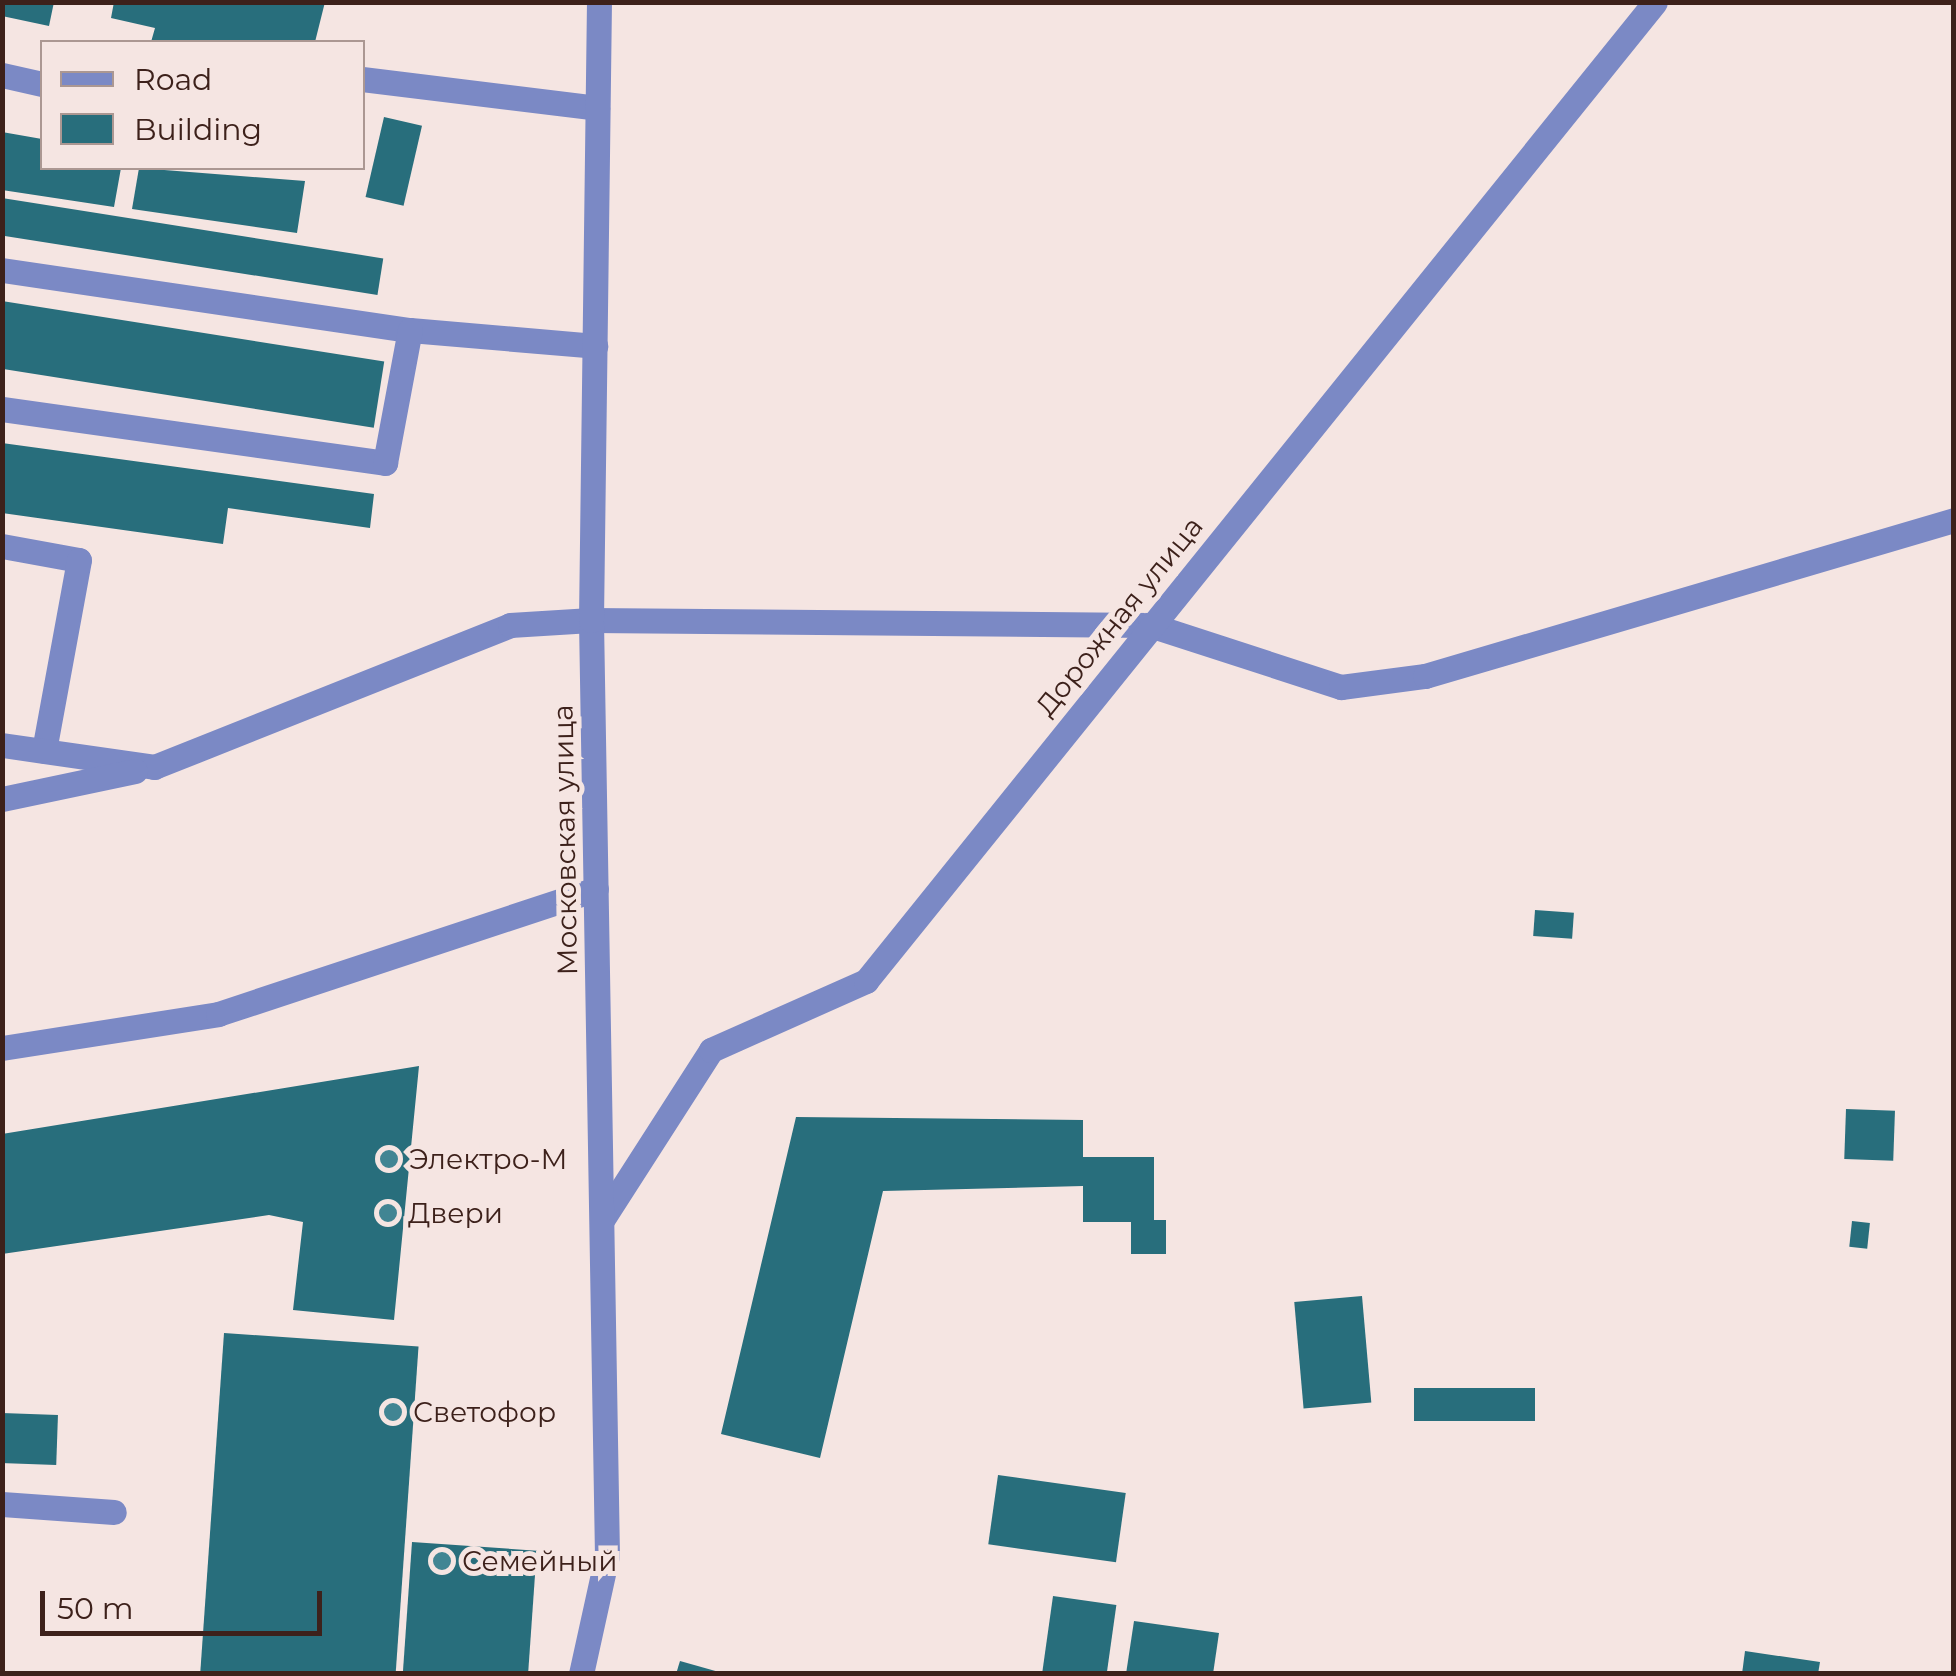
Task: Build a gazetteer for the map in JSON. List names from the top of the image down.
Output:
{
  "streets": {
    "street": ["Дорожная улица", "Московская улица"]
  },
  "crossings": [
    ["Дорожная улица", "Московская улица"]
  ],
  "places": [
    "Электро-М",
    "Двери",
    "Светофор",
    "Семейный"
  ],
  "legend": ["Road", "Building"],
  "scale_bar": "50 m"
}
